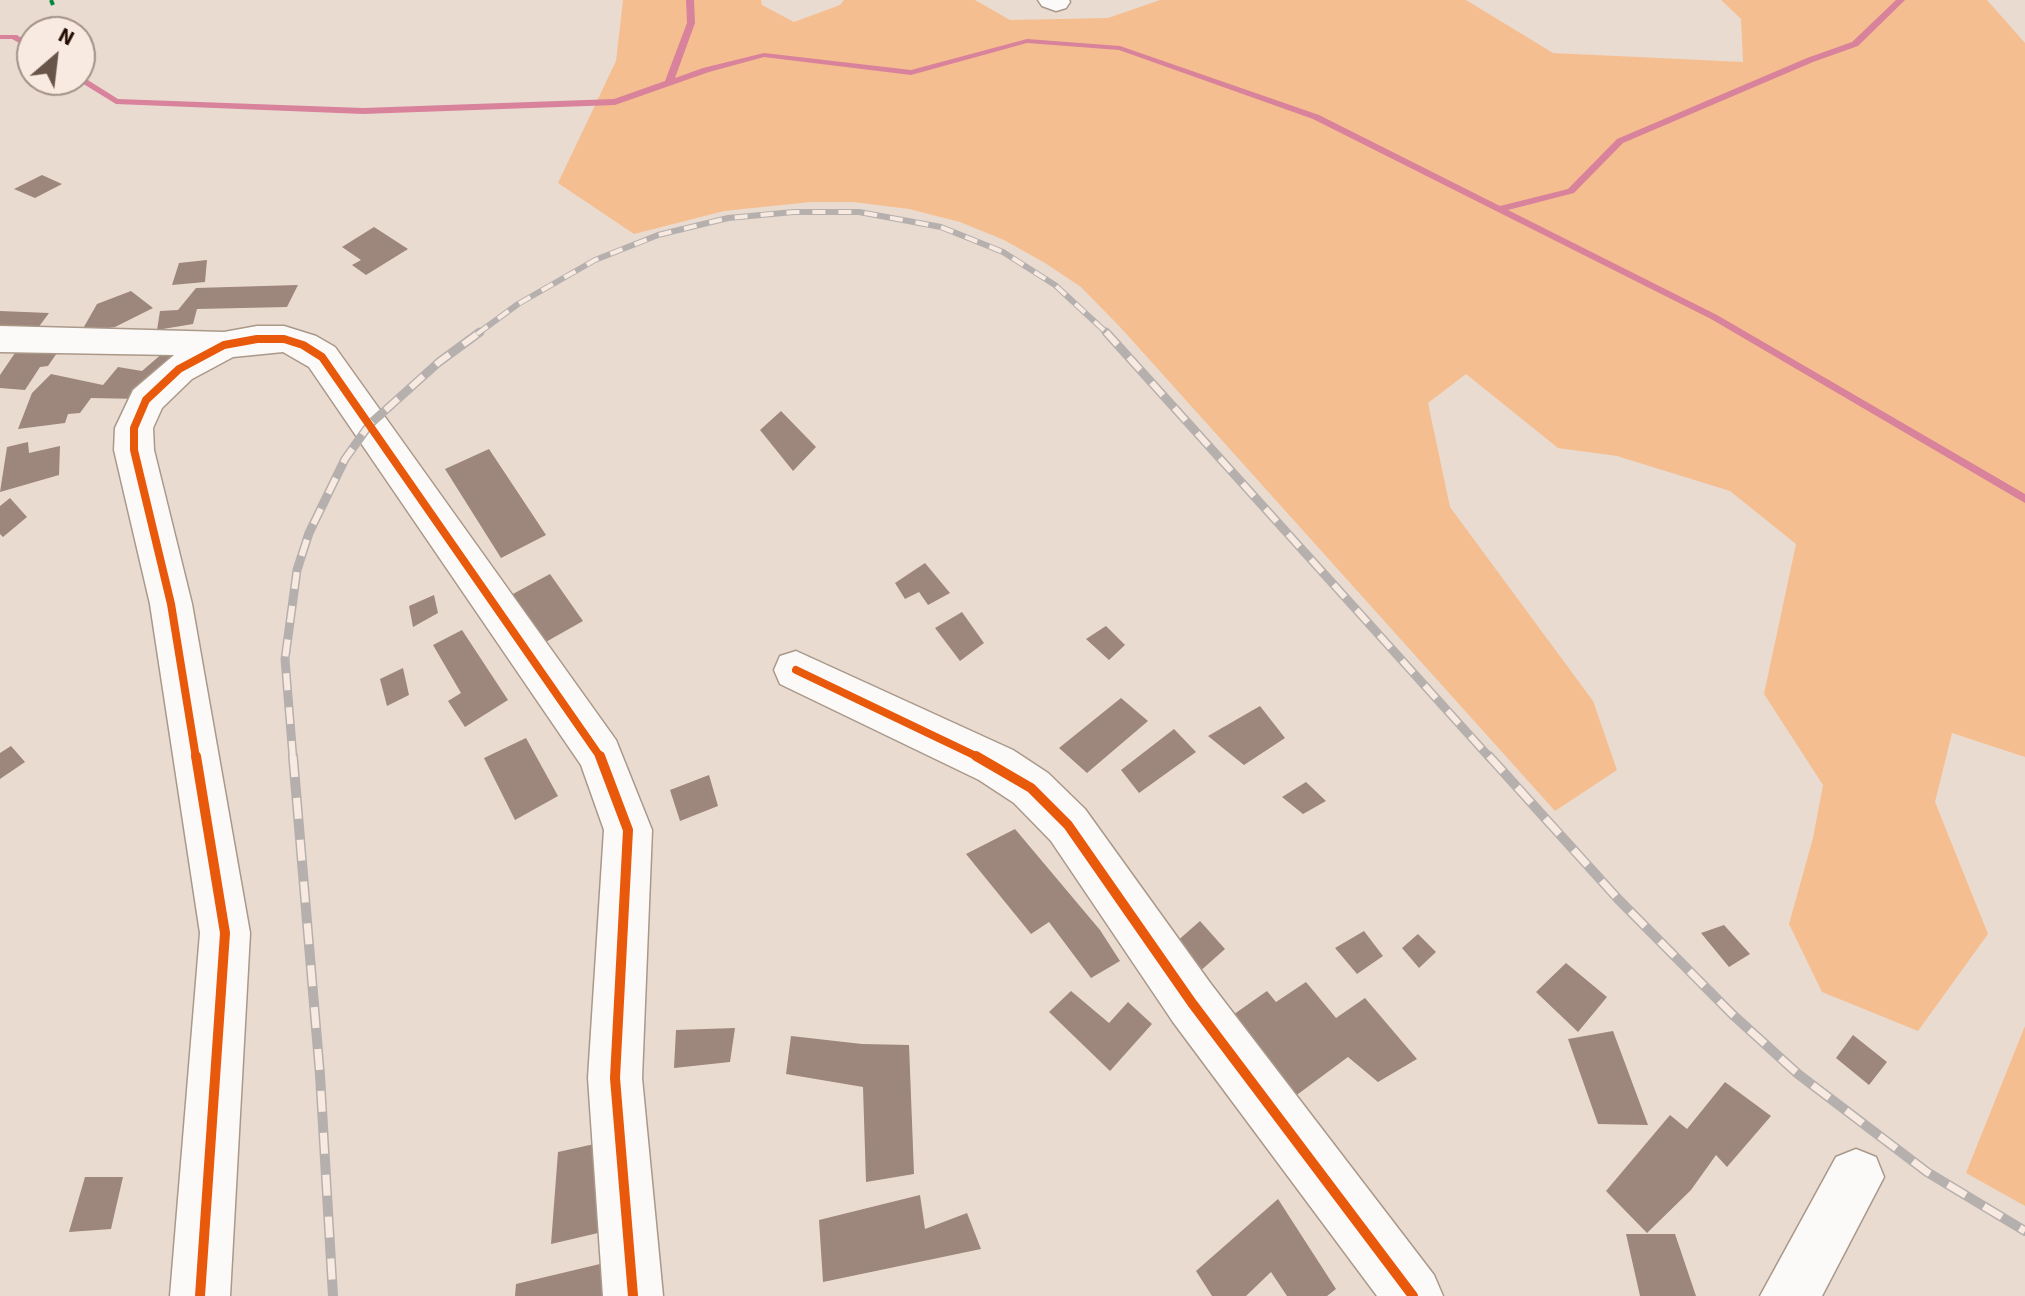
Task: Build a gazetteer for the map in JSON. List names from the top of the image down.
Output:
{
  "north": "top right"
}
